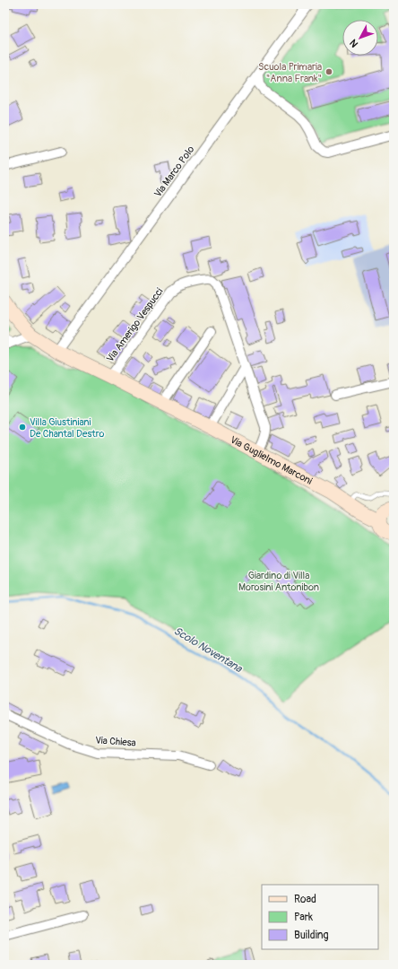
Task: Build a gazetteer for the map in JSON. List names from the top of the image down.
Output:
{
  "streets": {
    "street": [
      "Via Marco Polo",
      "Via Amerigo Vespucci",
      "Via Guglielmo Marconi",
      "Via Chiesa"
    ]
  },
  "crossings": [
    ["Via Marco Polo", "Via Guglielmo Marconi"],
    ["Via Amerigo Vespucci", "Via Guglielmo Marconi"]
  ],
  "water": ["Scolo Noventana"],
  "parks": ["Giardino di Villa Morosini Antonibon"],
  "places": ["Scuola Primaria \"Anna Frank\"", "Villa Giustiniani De Chantal Destro"],
  "legend": ["Road", "Park", "Building"],
  "north": "bottom left"
}
